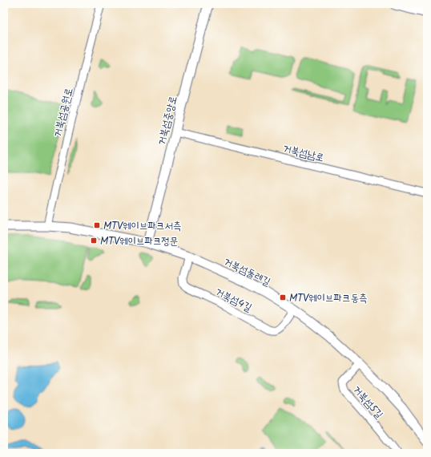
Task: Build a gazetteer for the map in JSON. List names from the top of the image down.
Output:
{
  "streets": {
    "street": [
      "거북섬공원로",
      "거북섬중앙로",
      "거북섬남로",
      "거북섬둘레길",
      "거북섬4길",
      "거북섬5길"
    ]
  },
  "crossings": [
    ["거북섬공원로", "거북섬둘레길"],
    ["거북섬중앙로", "거북섬남로"],
    ["거북섬중앙로", "거북섬둘레길"],
    ["거북섬둘레길", "거북섬4길"],
    ["거북섬둘레길", "거북섬5길"]
  ],
  "places": {
    "transit": ["MTV웨이브파크서측", "MTV웨이브파크정문", "MTV웨이브파크동측"]
  }
}
